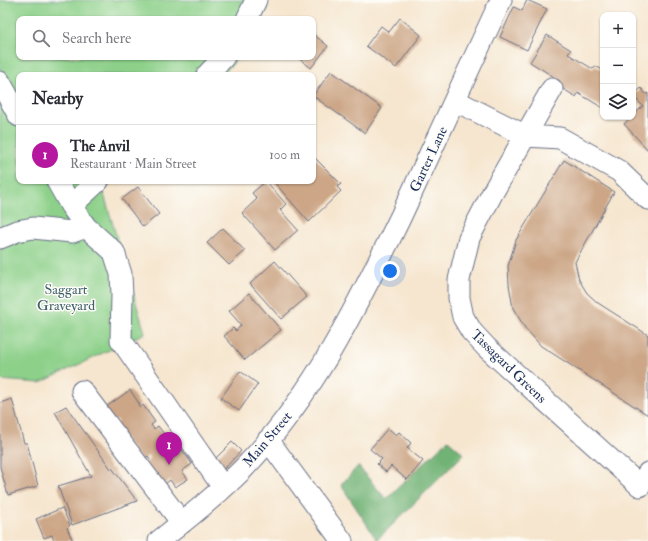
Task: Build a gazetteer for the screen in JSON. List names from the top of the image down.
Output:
{
  "streets": {
    "street": ["Garter Lane", "Tassagard Greens", "Main Street"]
  },
  "crossings": [
    ["Garter Lane", "Main Street"]
  ],
  "parks": ["Saggart Graveyard"],
  "page": {
    "map_buttons": ["+", "−"],
    "search": "Search here",
    "heading": "Nearby",
    "list": [
      {
        "mark": "1",
        "name": "The Anvil",
        "note": "Restaurant · Main Street",
        "value": "100 m"
      }
    ],
    "pins": "1"
  }
}
